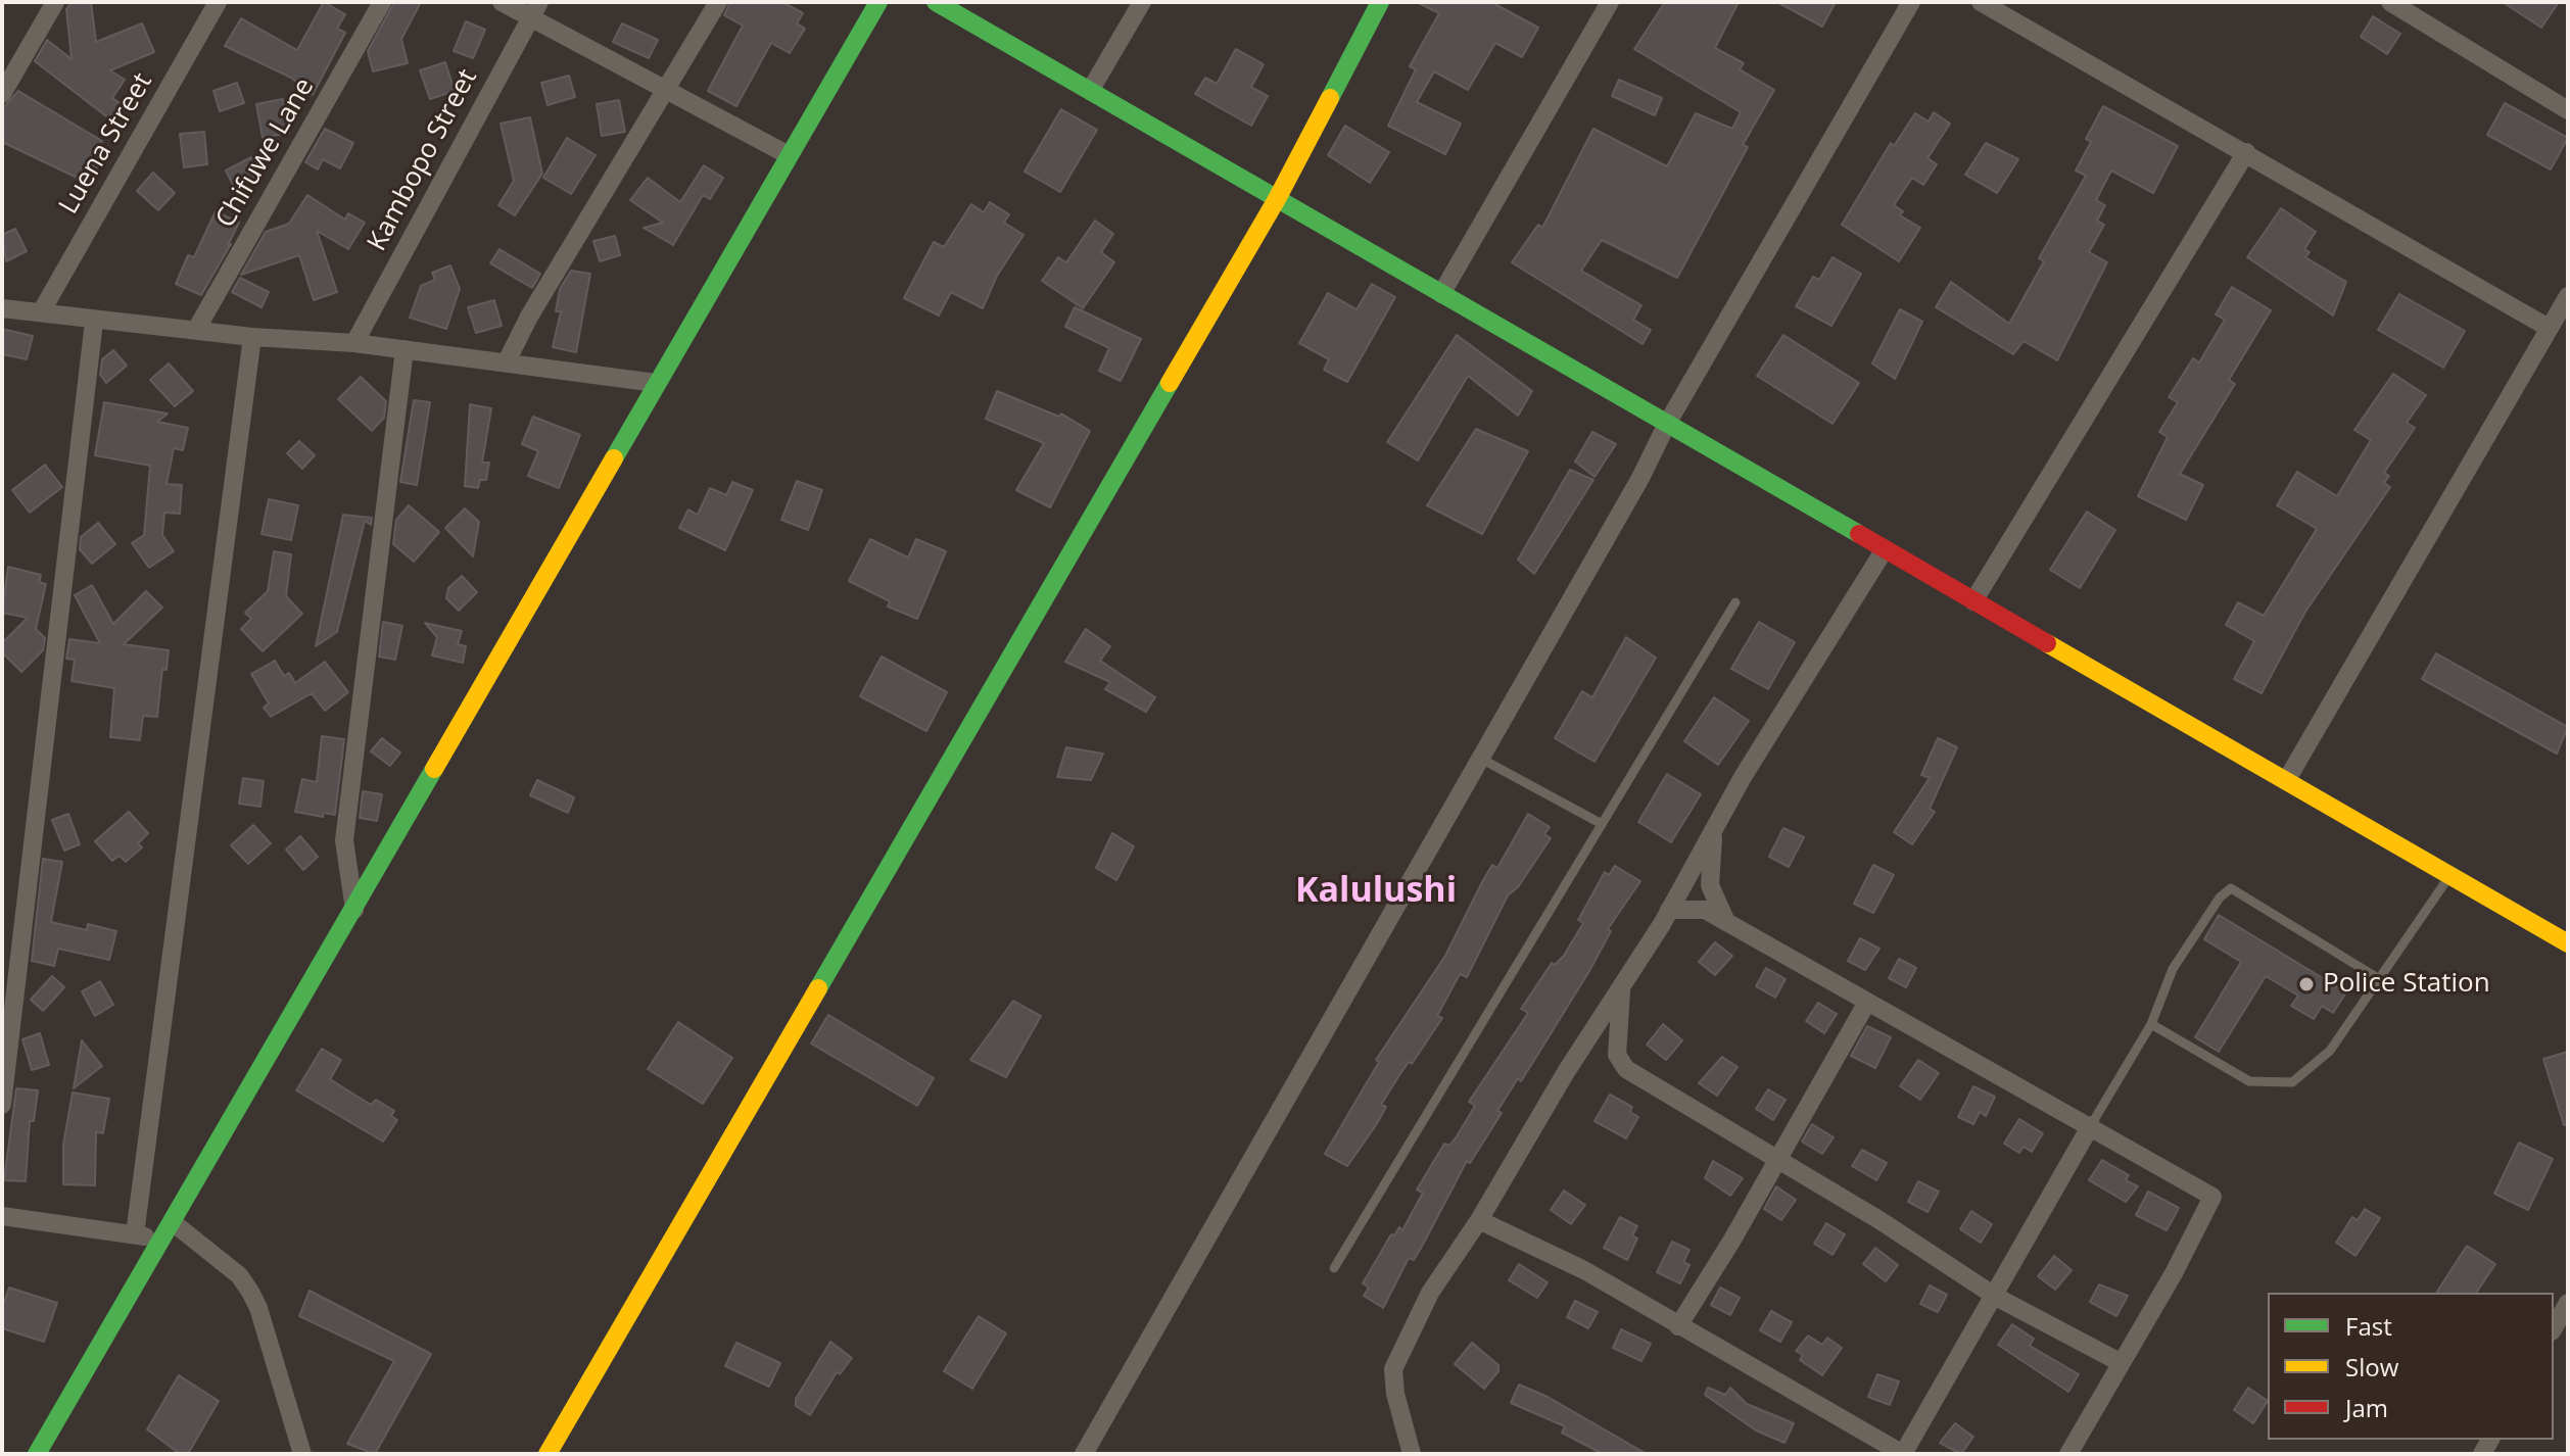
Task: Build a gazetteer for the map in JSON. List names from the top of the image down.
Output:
{
  "streets": {
    "street": ["Luena Street", "Chifuwe Lane", "Kambopo Street"]
  },
  "districts": ["Kalulushi"],
  "places": ["Police Station"],
  "legend": ["Fast", "Slow", "Jam"]
}
